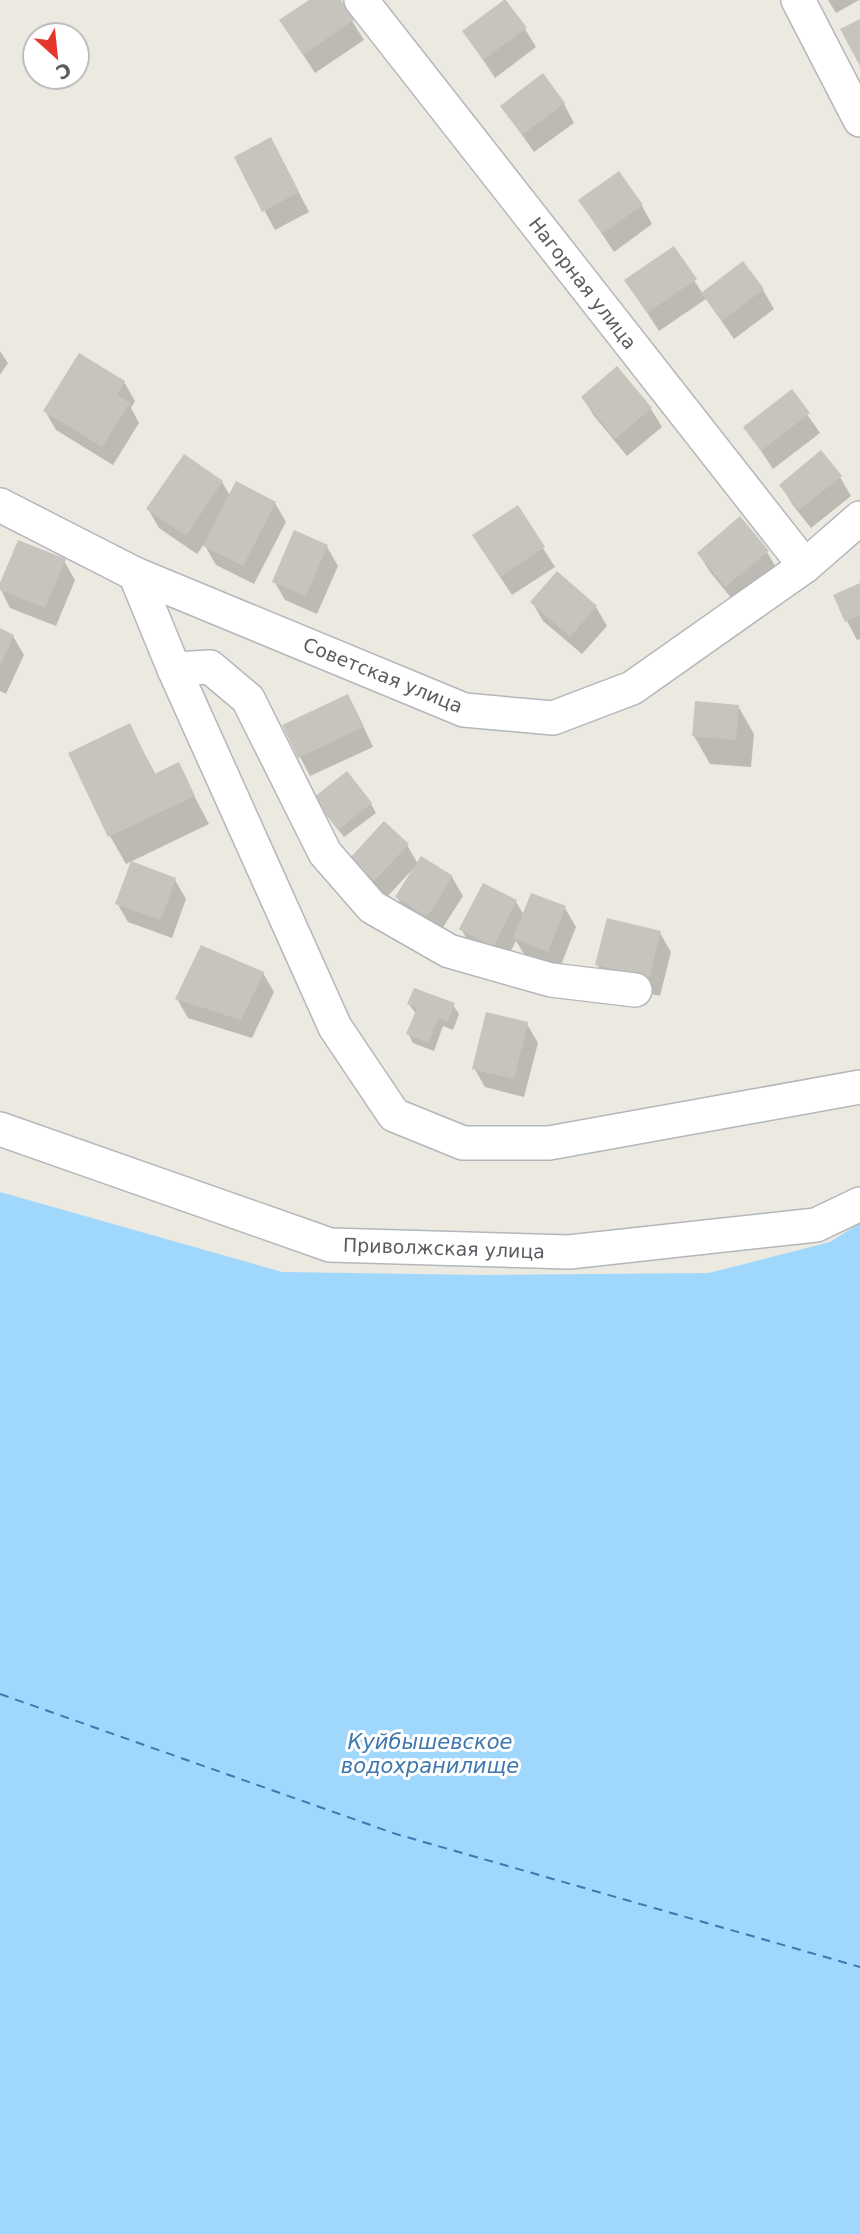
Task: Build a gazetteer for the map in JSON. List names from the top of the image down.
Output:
{
  "streets": {
    "street": ["Нагорная улица", "Советская улица", "Приволжская улица"]
  },
  "crossings": [
    ["Нагорная улица", "Советская улица"]
  ],
  "water": ["Куйбышевское водохранилище"],
  "north": "bottom right"
}
